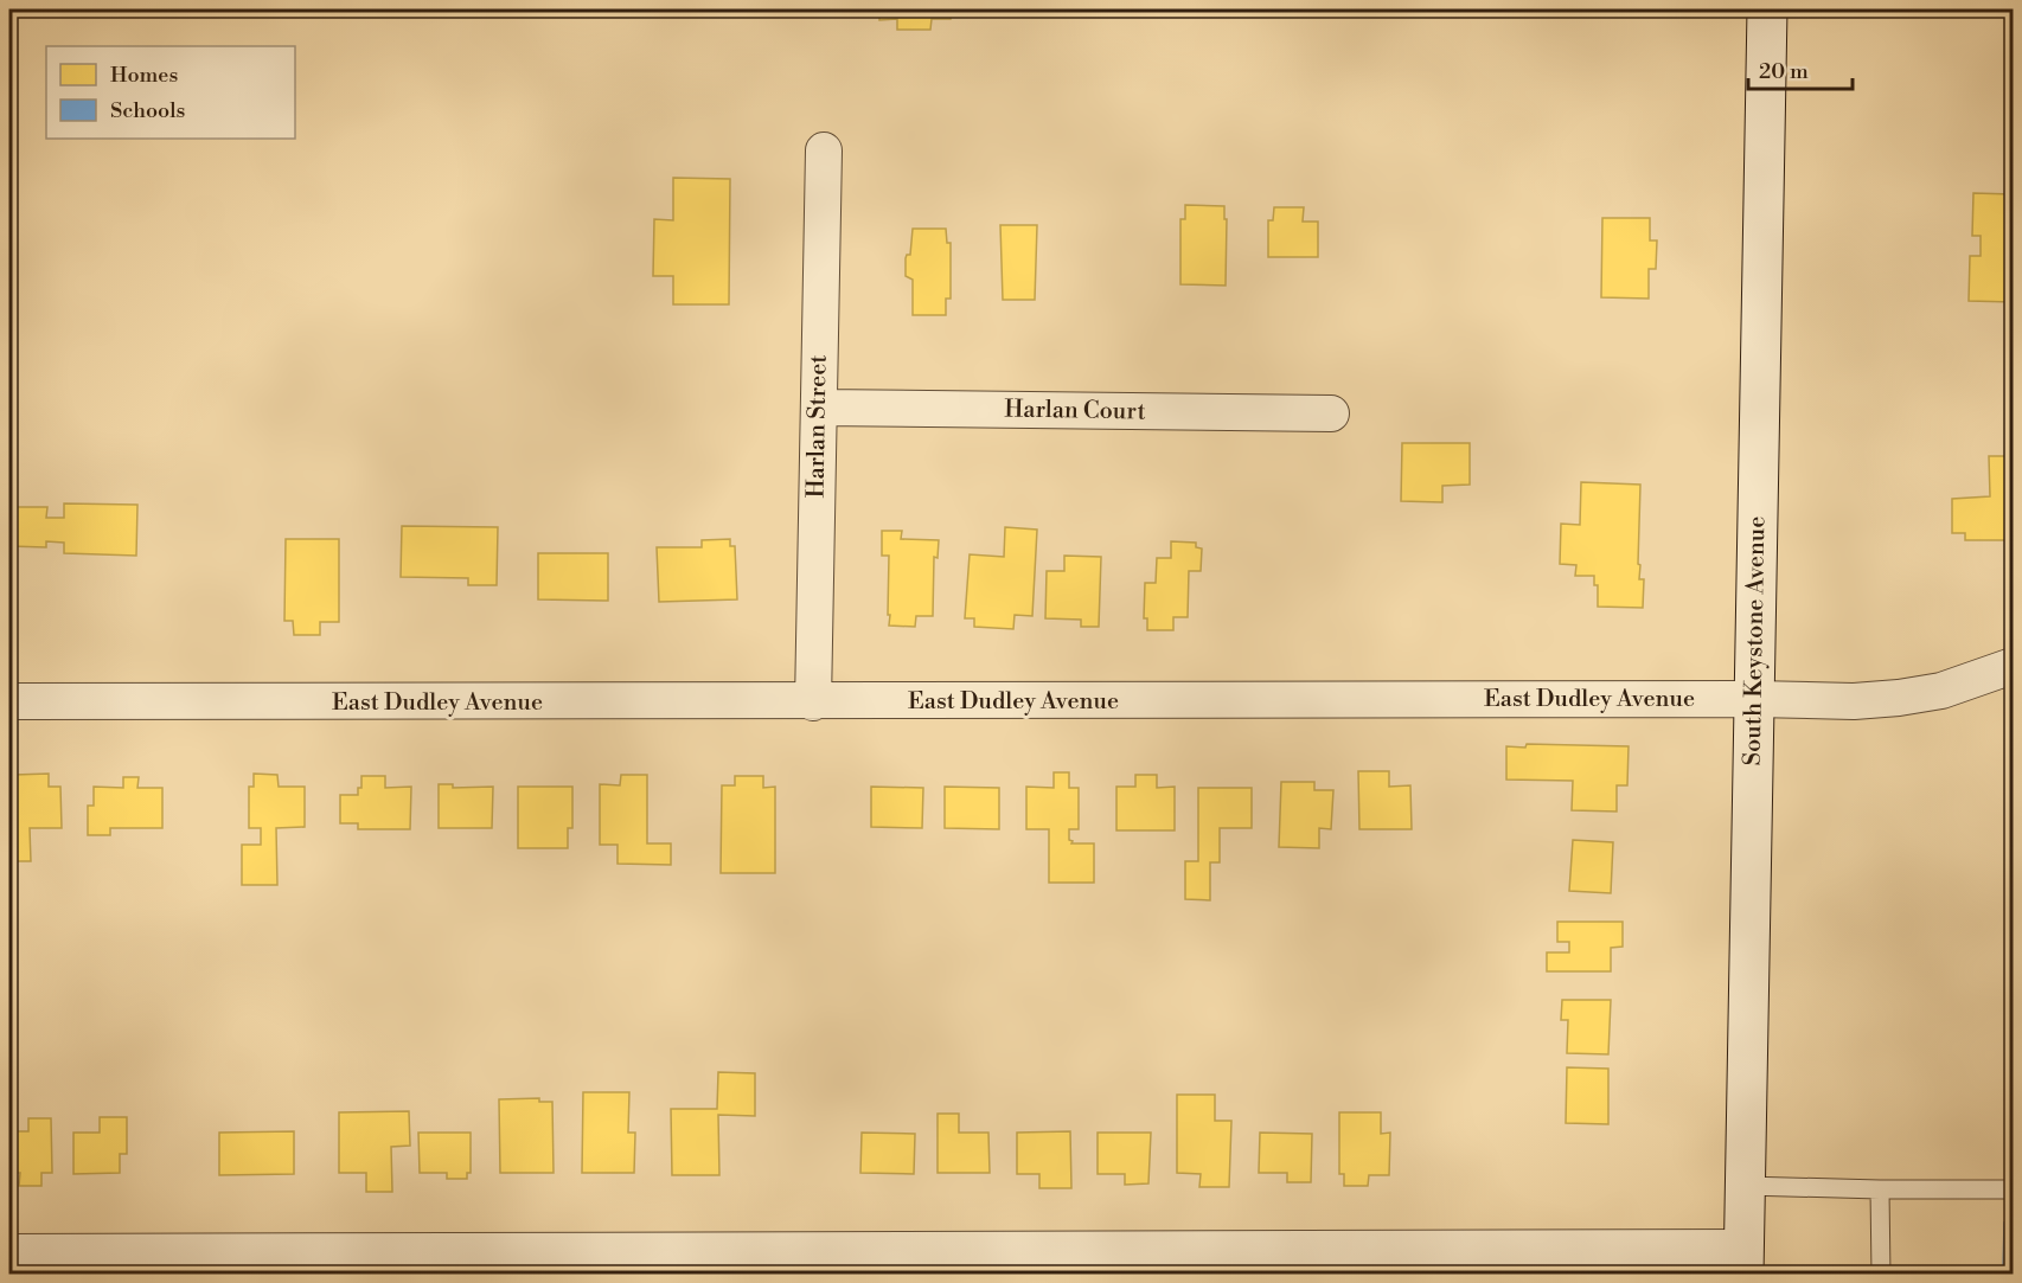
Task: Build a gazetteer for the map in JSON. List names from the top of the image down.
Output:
{
  "streets": {
    "main road": ["South Keystone Avenue"],
    "street": ["Harlan Court", "Harlan Street", "East Dudley Avenue"]
  },
  "crossings": [
    ["Harlan Court", "Harlan Street"],
    ["Harlan Street", "East Dudley Avenue"],
    ["South Keystone Avenue", "East Dudley Avenue"]
  ],
  "legend": ["Homes", "Schools"],
  "scale_bar": "20 m"
}
